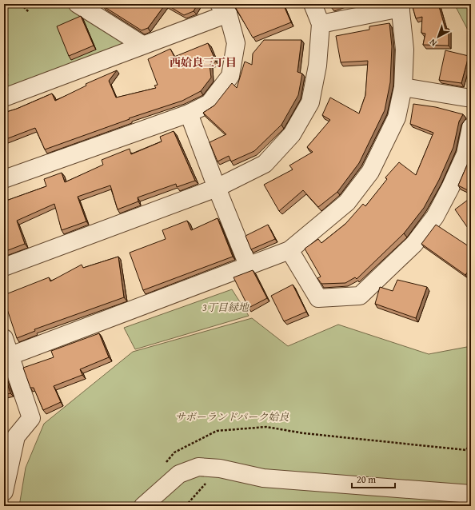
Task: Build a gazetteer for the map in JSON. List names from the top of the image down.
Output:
{
  "districts": ["西姶良三丁目"],
  "parks": ["3丁目緑地", "サボーランドパーク姶良"],
  "scale_bar": "20 m",
  "north": "bottom left"
}
